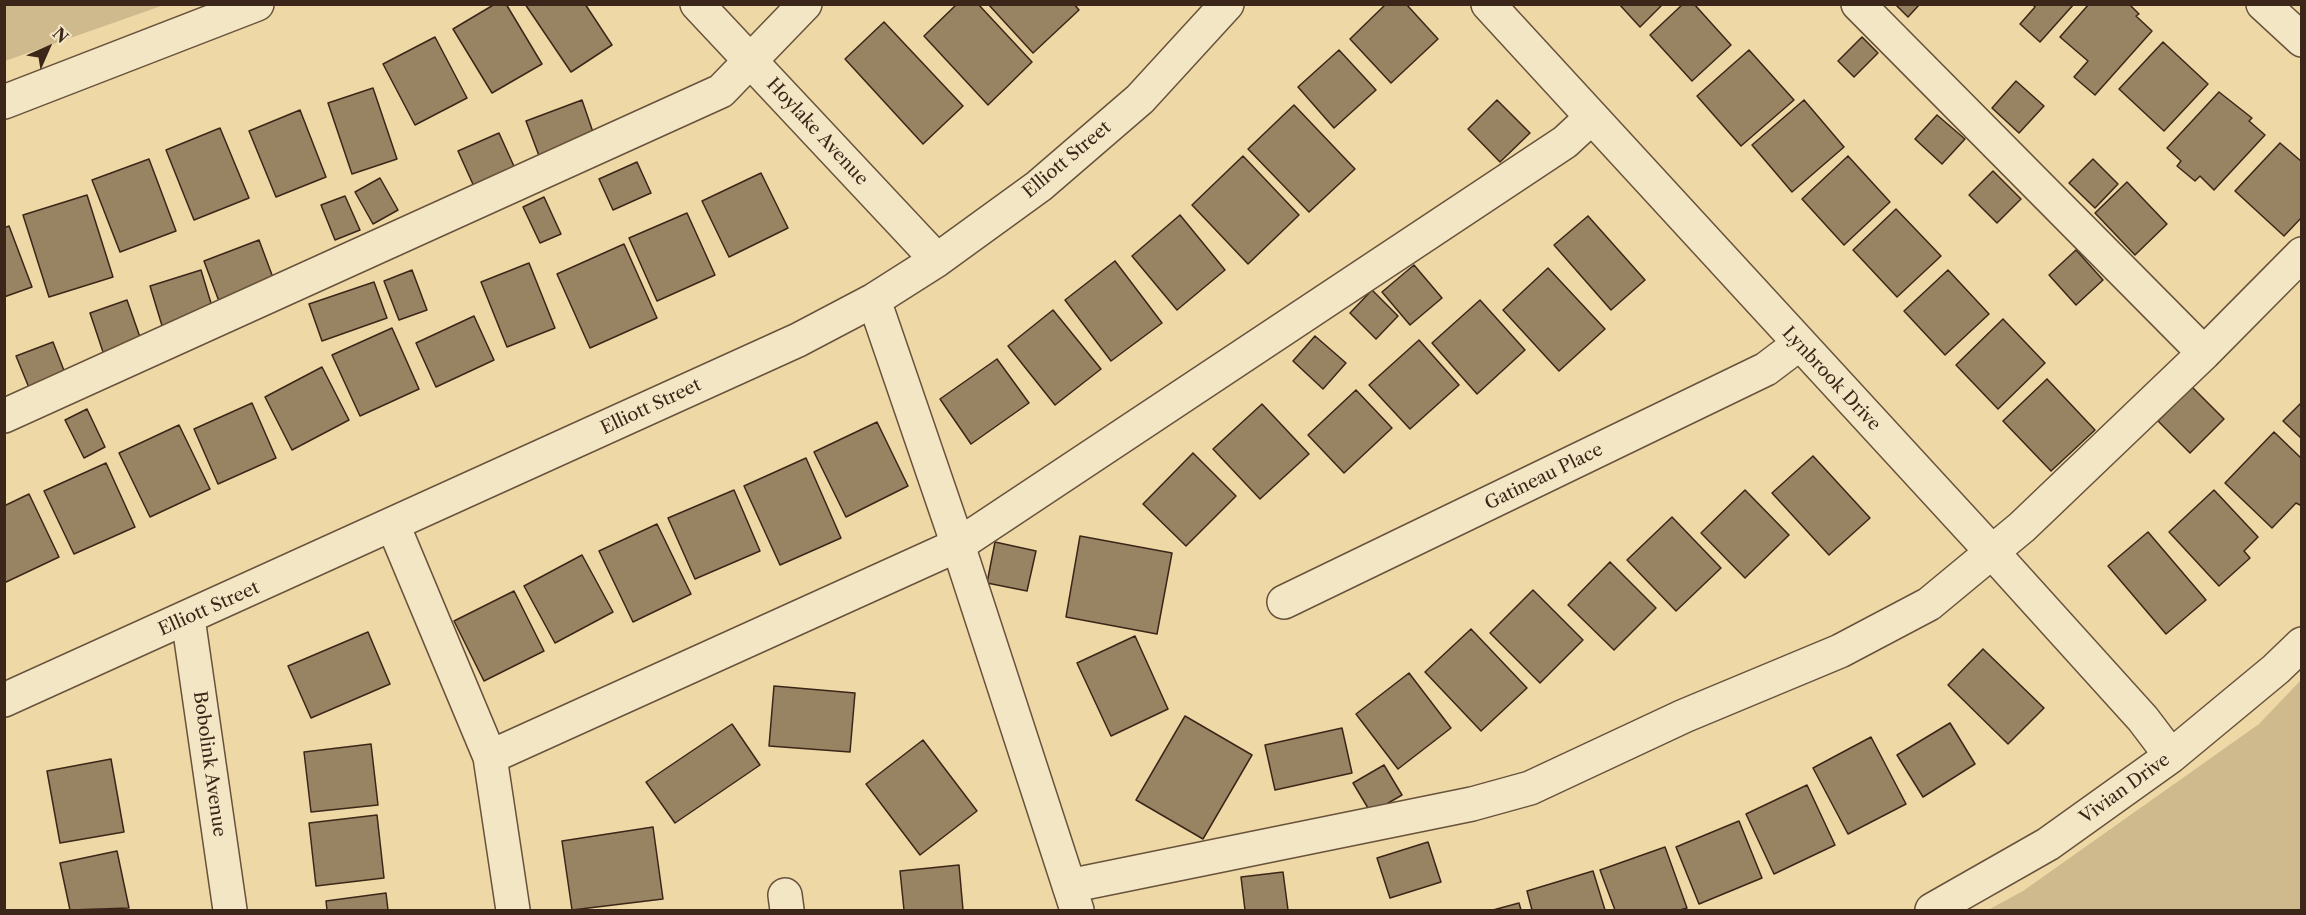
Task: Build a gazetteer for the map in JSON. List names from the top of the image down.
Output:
{
  "streets": {
    "street": [
      "Hoylake Avenue",
      "Elliott Street",
      "Lynbrook Drive",
      "Gatineau Place",
      "Bobolink Avenue",
      "Vivian Drive"
    ]
  },
  "crossings": [
    ["Hoylake Avenue", "Elliott Street"],
    ["Elliott Street", "Bobolink Avenue"],
    ["Lynbrook Drive", "Gatineau Place"],
    ["Lynbrook Drive", "Vivian Drive"]
  ],
  "north": "top right"
}
